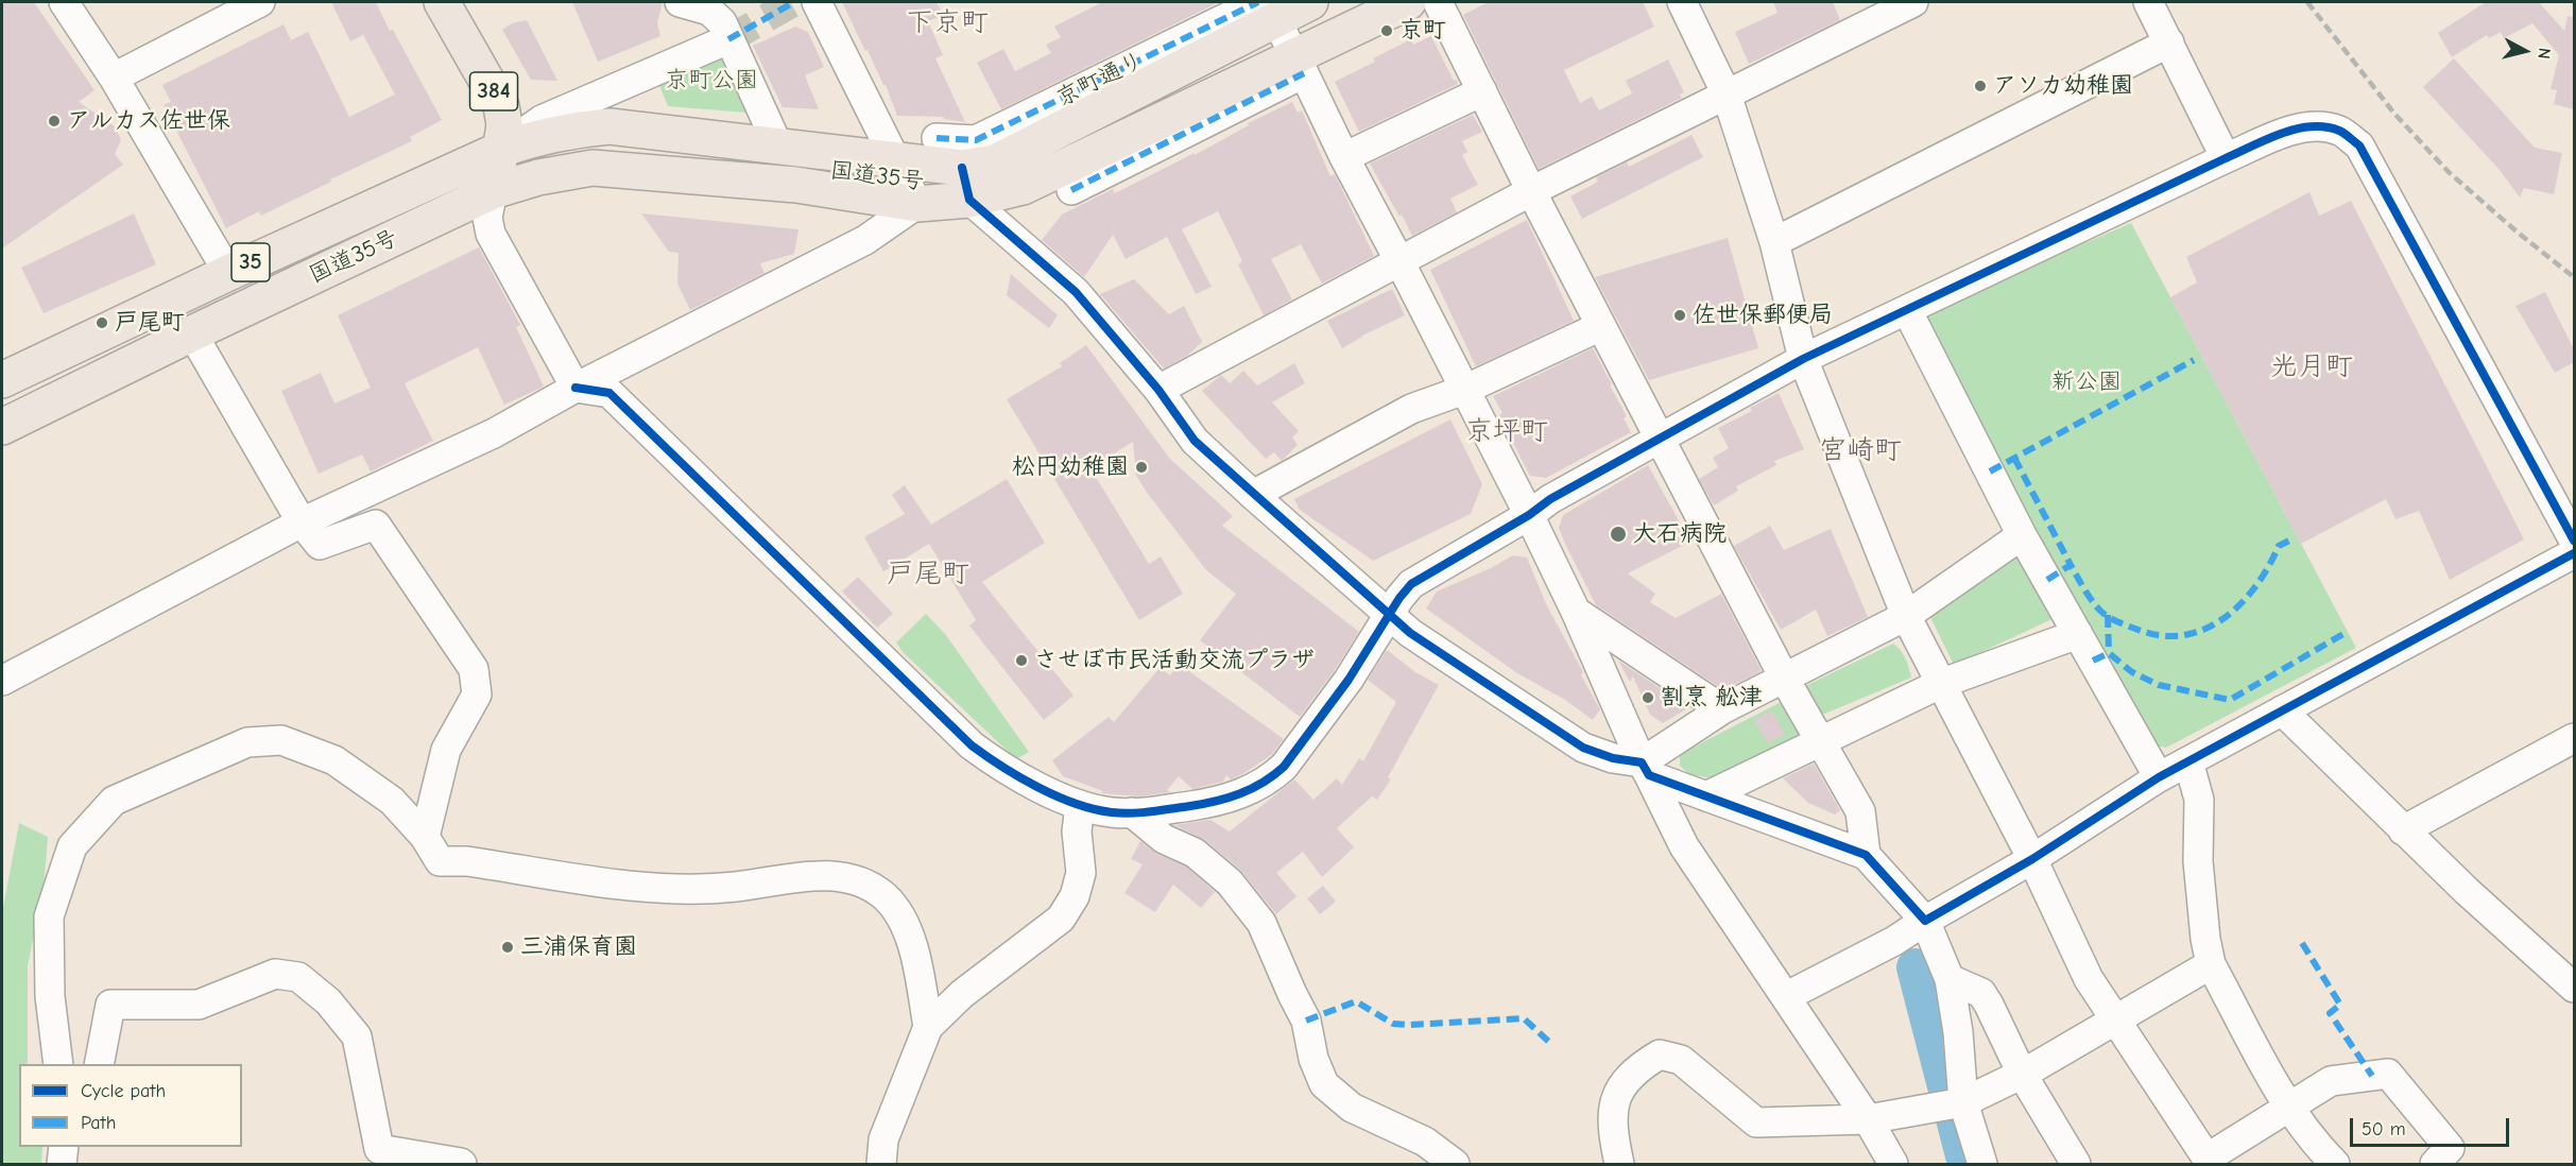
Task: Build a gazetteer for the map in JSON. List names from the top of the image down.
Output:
{
  "streets": {
    "highway": ["384", "国道35号", "35"],
    "street": ["京町通り"]
  },
  "crossings": [
    ["京町通り", "国道35号"],
    ["384", "国道35号"]
  ],
  "districts": [
    "下京町",
    "光月町",
    "京坪町",
    "宮崎町",
    "戸尾町"
  ],
  "parks": ["京町公園", "新公園"],
  "places": [
    "京町",
    "アソカ幼稚園",
    "アルカス佐世保",
    "佐世保郵便局",
    "戸尾町",
    "松円幼稚園",
    "大石病院",
    "させぼ市民活動交流プラザ",
    "割烹 舩津",
    "三浦保育園"
  ],
  "legend": ["Cycle path", "Path"],
  "scale_bar": "50 m",
  "north": "right"
}
